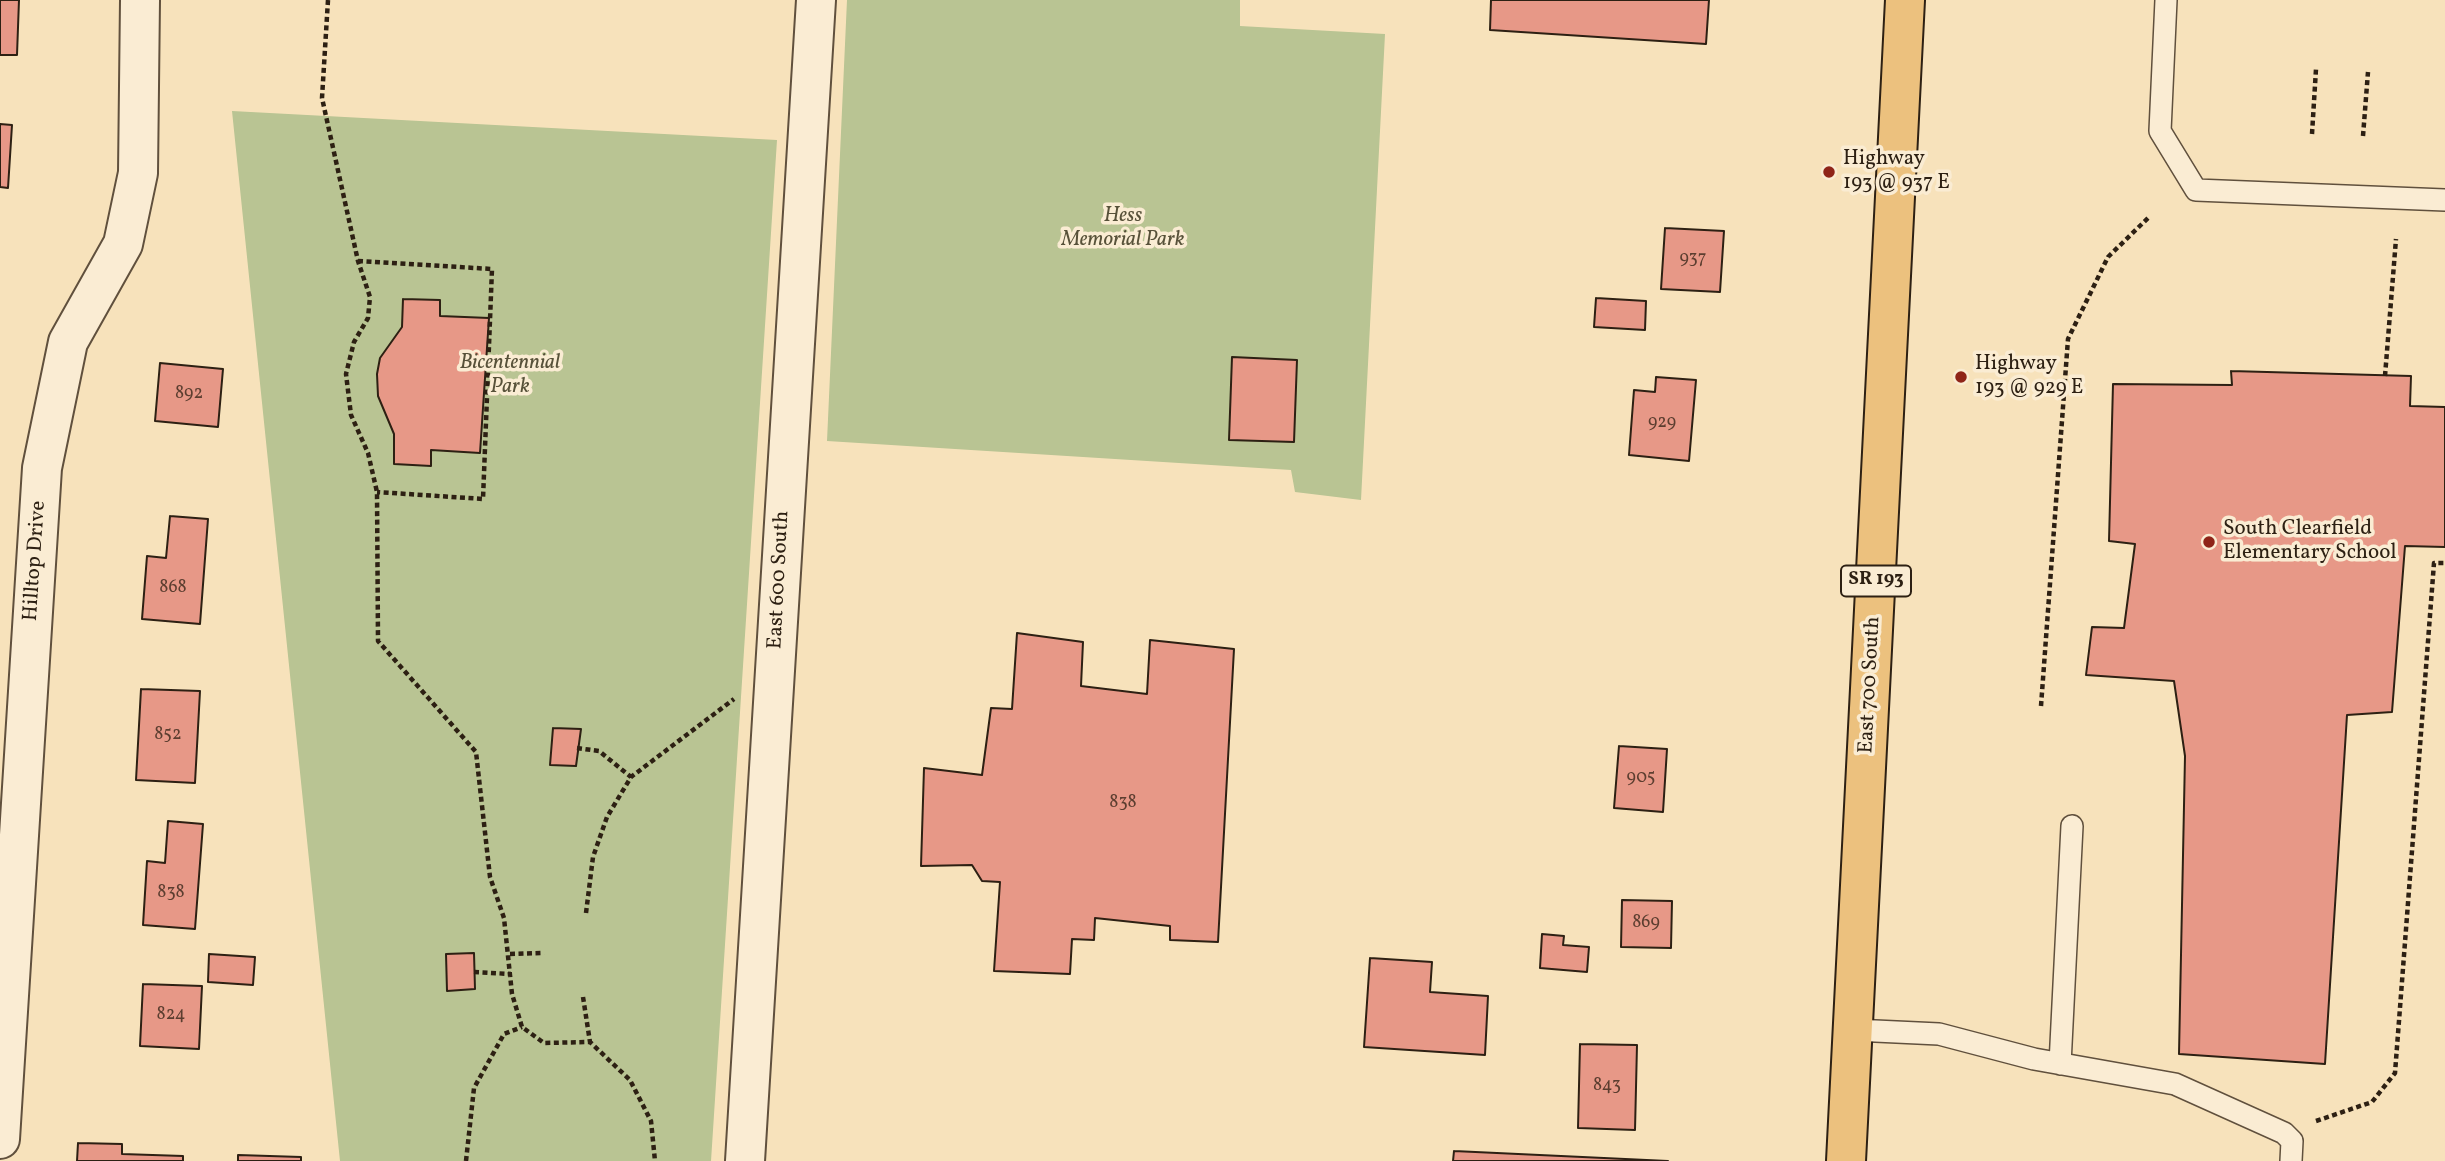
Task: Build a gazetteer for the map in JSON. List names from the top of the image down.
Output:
{
  "streets": {
    "main road": ["SR 193", "East 700 South"],
    "street": ["Hilltop Drive", "East 600 South"]
  },
  "parks": ["Hess Memorial Park", "Bicentennial Park"],
  "places": ["Highway 193 @ 937 E", "Highway 193 @ 929 E", "South Clearfield Elementary School"],
  "house_numbers": [
    "937",
    "892",
    "929",
    "868",
    "852",
    "905",
    "838",
    "838",
    "869",
    "824",
    "843"
  ]
}
